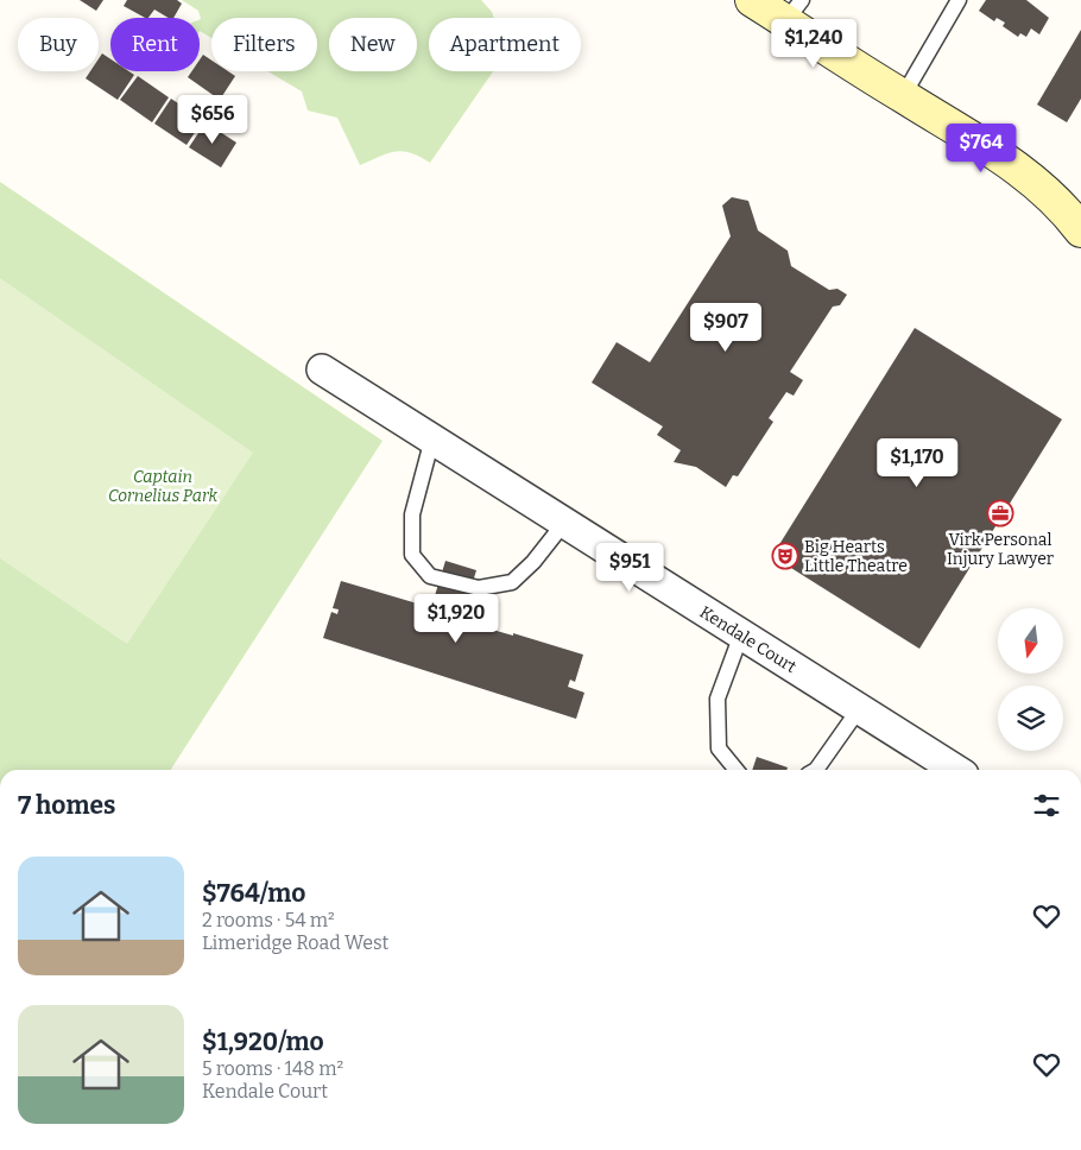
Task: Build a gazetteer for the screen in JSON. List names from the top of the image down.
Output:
{
  "streets": {
    "street": ["Kendale Court"]
  },
  "parks": ["Captain Cornelius Park"],
  "places": {
    "office": ["Virk Personal Injury Lawyer"],
    "theatre": ["Big Hearts Little Theatre"]
  },
  "north": "bottom",
  "page": {
    "chip": [
      "Buy",
      "Rent",
      "Filters",
      "New",
      "Apartment"
    ],
    "price": [
      "$1,240",
      "$656",
      "$764",
      "$907",
      "$1,170",
      "$951",
      "$1,920"
    ],
    "heading": "7 homes",
    "list": [
      {
        "name": "$764/mo",
        "note": "2 rooms · 54 m² · Limeridge Road West"
      },
      {
        "name": "$1,920/mo",
        "note": "5 rooms · 148 m² · Kendale Court"
      }
    ]
  }
}
